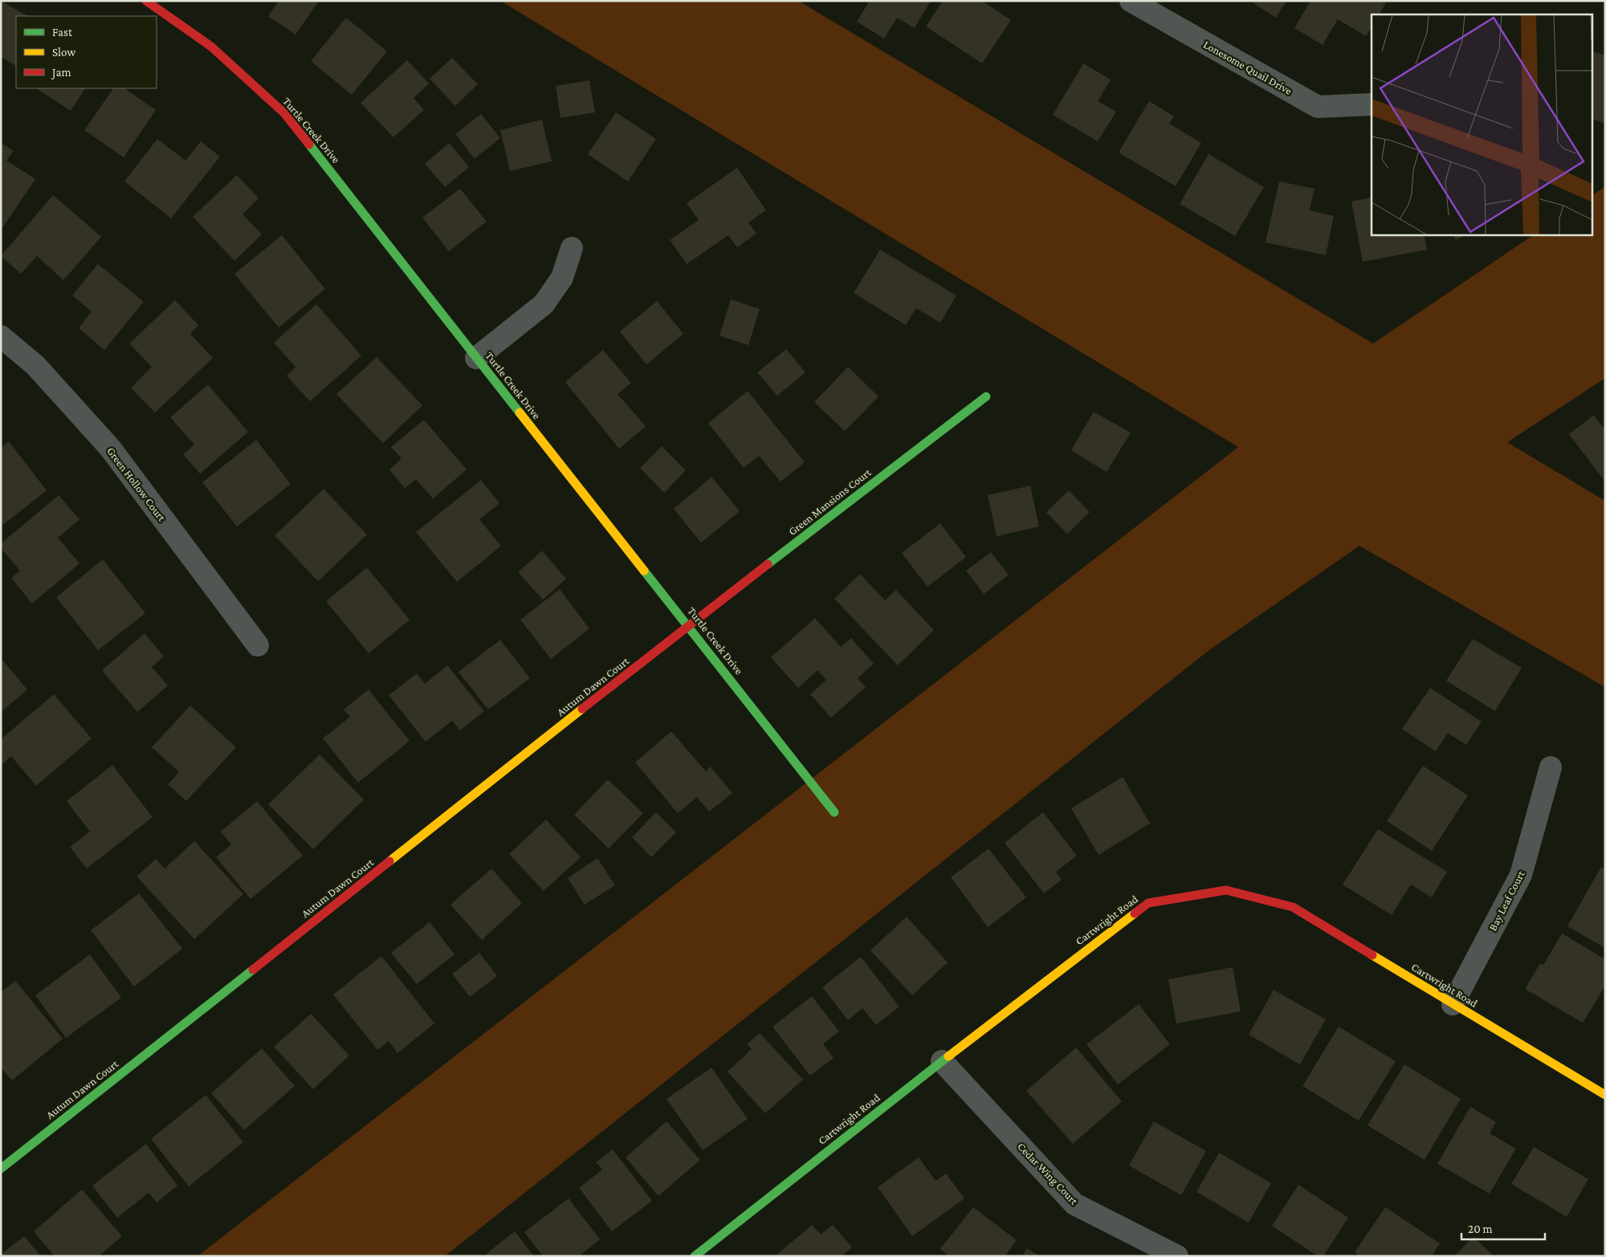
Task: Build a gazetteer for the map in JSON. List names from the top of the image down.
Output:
{
  "streets": {
    "street": [
      "Lonesome Quail Drive",
      "Turtle Creek Drive",
      "Green Hollow Court",
      "Green Mansions Court",
      "Autum Dawn Court",
      "Bay Leaf Court",
      "Cartwright Road",
      "Cedar Wing Court"
    ]
  },
  "crossings": [
    ["Turtle Creek Drive", "Green Mansions Court"],
    ["Turtle Creek Drive", "Autum Dawn Court"],
    ["Green Mansions Court", "Autum Dawn Court"],
    ["Bay Leaf Court", "Cartwright Road"],
    ["Cartwright Road", "Cedar Wing Court"]
  ],
  "legend": ["Fast", "Slow", "Jam"],
  "scale_bar": "20 m"
}
